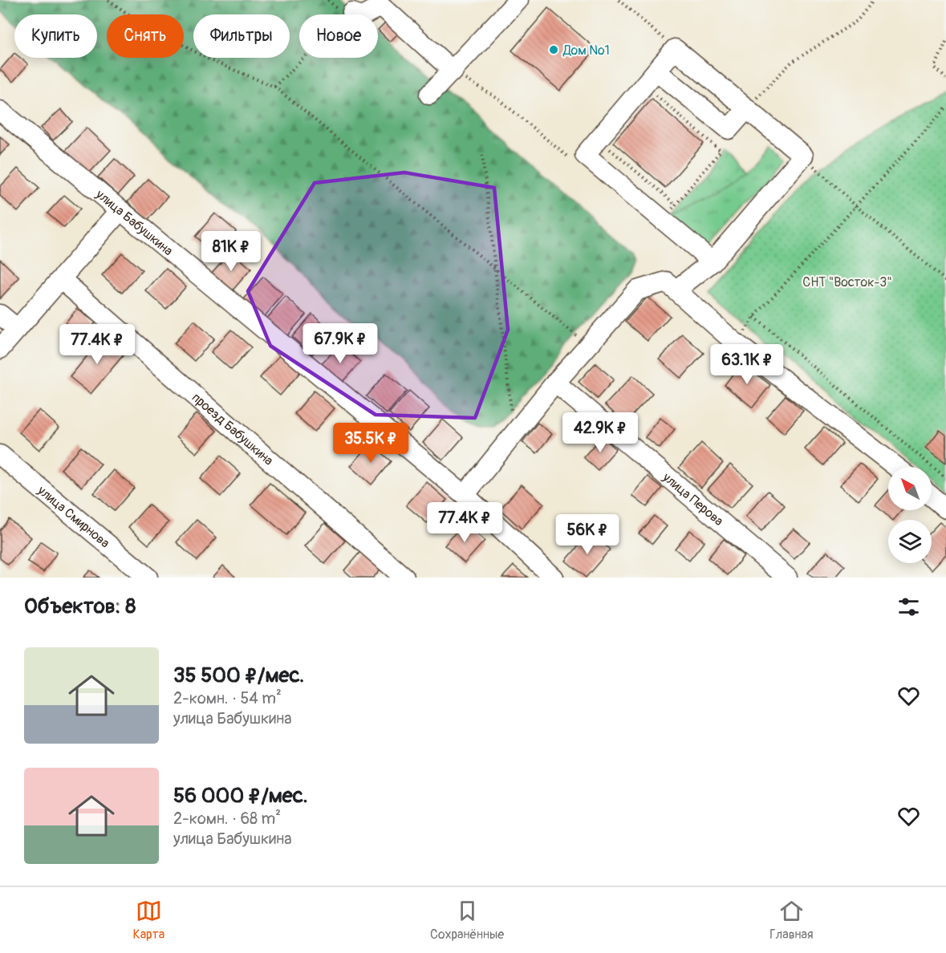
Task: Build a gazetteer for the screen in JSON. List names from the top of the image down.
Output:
{
  "streets": {
    "street": [
      "улица Бабушкина",
      "проезд Бабушкина",
      "улица Перова",
      "улица Смирнова"
    ]
  },
  "parks": ["СНТ \"Восток-3\""],
  "places": ["Дом №1"],
  "north": "top left",
  "page": {
    "chip": [
      "Купить",
      "Снять",
      "Фильтры",
      "Новое"
    ],
    "price": [
      "81K ₽",
      "67.9K ₽",
      "77.4K ₽",
      "63.1K ₽",
      "42.9K ₽",
      "35.5K ₽",
      "77.4K ₽",
      "56K ₽"
    ],
    "heading": "Объектов: 8",
    "list": [
      {
        "name": "35 500 ₽/мес.",
        "note": "2-комн. · 54 m² · улица Бабушкина"
      },
      {
        "name": "56 000 ₽/мес.",
        "note": "2-комн. · 68 m² · улица Бабушкина"
      }
    ],
    "tabs": ["Карта", "Сохранённые", "Главная"]
  }
}
